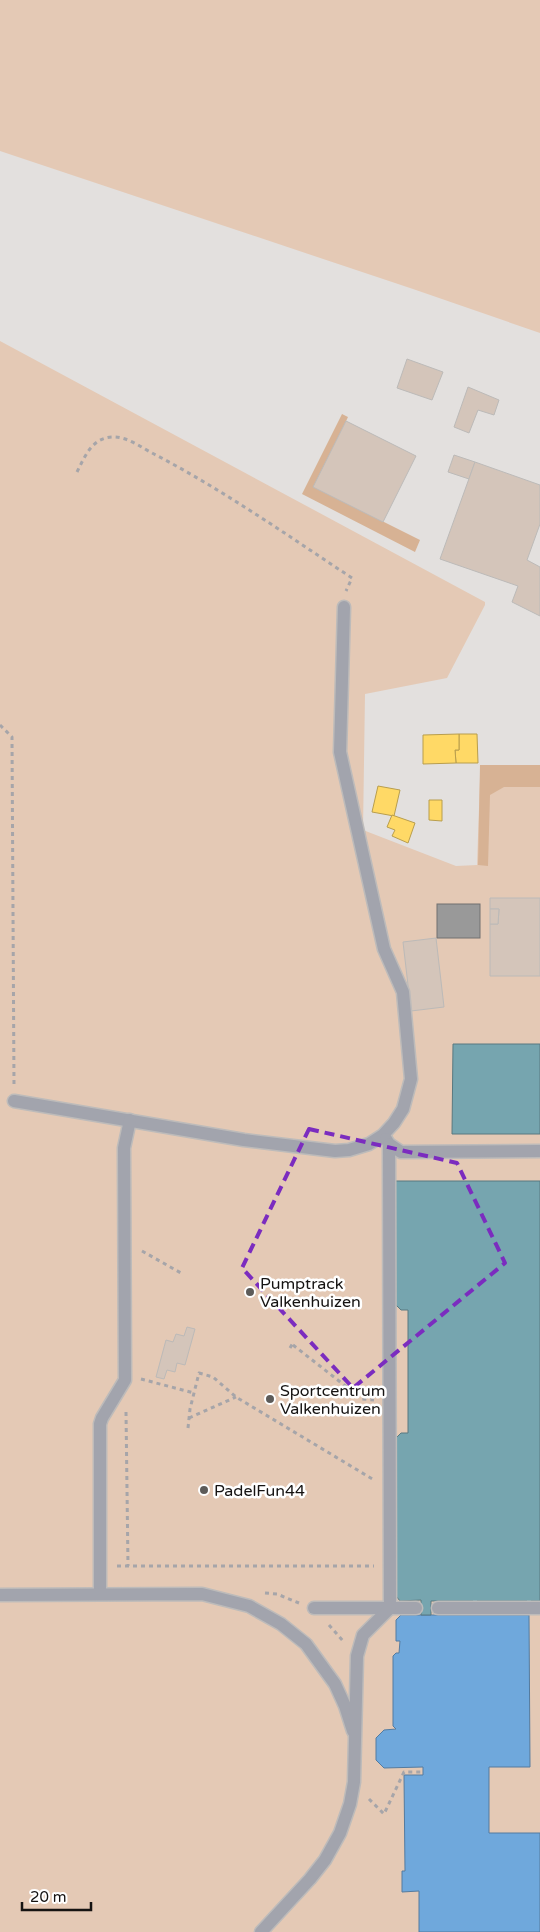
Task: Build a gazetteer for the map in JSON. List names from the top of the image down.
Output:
{
  "places": ["Pumptrack Valkenhuizen", "Sportcentrum Valkenhuizen", "PadelFun44"],
  "scale_bar": "20 m"
}
